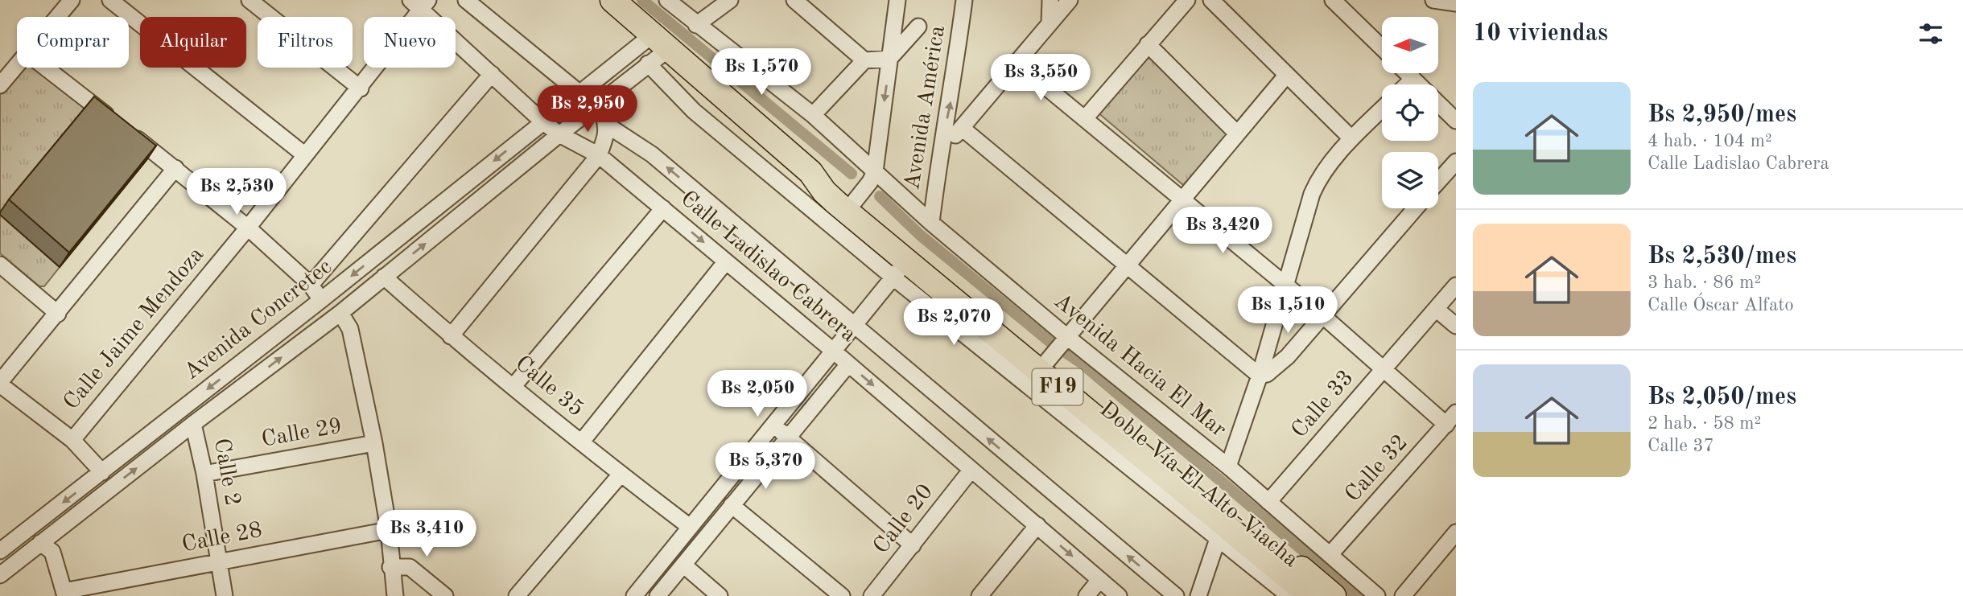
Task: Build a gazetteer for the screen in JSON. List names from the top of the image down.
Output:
{
  "streets": {
    "highway": ["F19", "Doble Vía El Alto-Viacha"],
    "street": [
      "Avenida América",
      "Calle Ladislao Cabrera",
      "Avenida Concretec",
      "Calle Jaime Mendoza",
      "Avenida Hacia El Mar",
      "Calle 35",
      "Calle 33",
      "Calle 29",
      "Calle 32",
      "Calle 2",
      "Calle 20",
      "Calle 28"
    ]
  },
  "crossings": [
    ["Avenida América", "Avenida Hacia El Mar"],
    ["Avenida América", "Doble Vía El Alto-Viacha"],
    ["Calle Ladislao Cabrera", "Avenida Concretec"],
    ["Calle Ladislao Cabrera", "Calle Jaime Mendoza"],
    ["Calle Ladislao Cabrera", "Calle 20"],
    ["Avenida Concretec", "F19"],
    ["Avenida Hacia El Mar", "Calle 33"],
    ["Avenida Hacia El Mar", "Calle 32"],
    ["Avenida Hacia El Mar", "Doble Vía El Alto-Viacha"],
    ["F19", "Doble Vía El Alto-Viacha"],
    ["Calle 29", "Calle 2"],
    ["Calle 2", "Calle 28"]
  ],
  "north": "left",
  "page": {
    "heading": "10 viviendas",
    "chip": [
      "Comprar",
      "Alquilar",
      "Filtros",
      "Nuevo"
    ],
    "price": [
      "Bs 1,570",
      "Bs 3,550",
      "Bs 2,950",
      "Bs 2,530",
      "Bs 3,420",
      "Bs 1,510",
      "Bs 2,070",
      "Bs 2,050",
      "Bs 5,370",
      "Bs 3,410"
    ],
    "list": [
      {
        "name": "Bs 2,950/mes",
        "note": "4 hab. · 104 m² · Calle Ladislao Cabrera"
      },
      {
        "name": "Bs 2,530/mes",
        "note": "3 hab. · 86 m² · Calle Óscar Alfato"
      },
      {
        "name": "Bs 2,050/mes",
        "note": "2 hab. · 58 m² · Calle 37"
      }
    ]
  }
}
